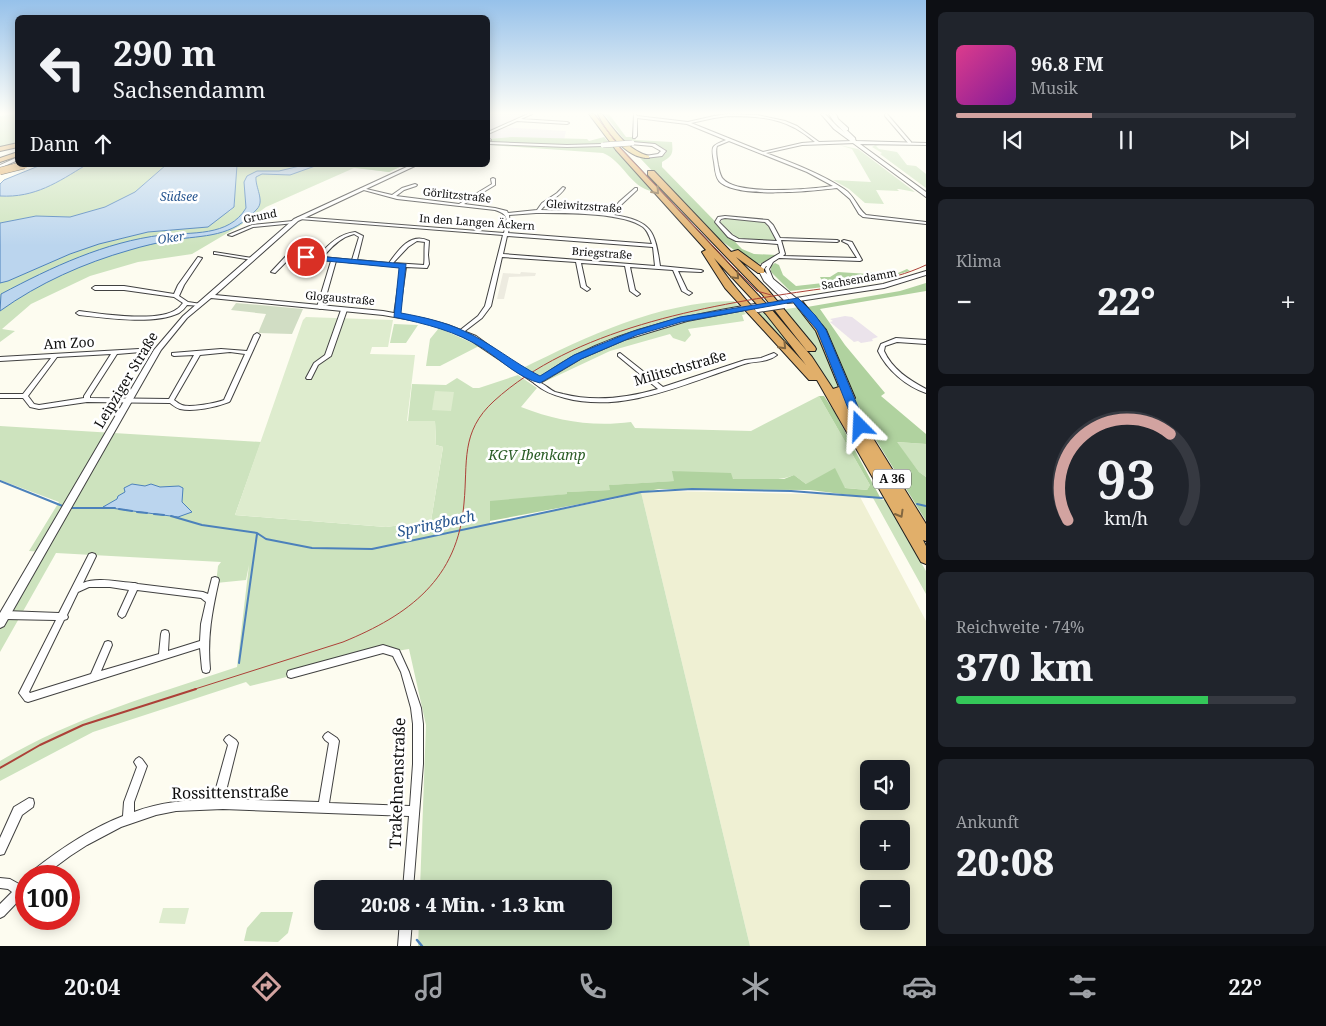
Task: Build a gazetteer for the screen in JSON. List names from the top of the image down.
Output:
{
  "streets": {
    "highway": ["A 36"],
    "street": [
      "Görlitzstraße",
      "Gleiwitzstraße",
      "Grund",
      "In den Langen Äckern",
      "Briegstraße",
      "Sachsendamm",
      "Glogaustraße",
      "Am Zoo",
      "Militschstraße",
      "Leipziger Straße",
      "Trakehnenstraße",
      "Rossittenstraße"
    ]
  },
  "crossings": [
    ["Görlitzstraße", "Gleiwitzstraße"],
    ["Görlitzstraße", "In den Langen Äckern"],
    ["Görlitzstraße", "Briegstraße"],
    ["Görlitzstraße", "Glogaustraße"],
    ["Görlitzstraße", "Leipziger Straße"],
    ["Gleiwitzstraße", "In den Langen Äckern"],
    ["Gleiwitzstraße", "Briegstraße"],
    ["Grund", "Leipziger Straße"],
    ["In den Langen Äckern", "Leipziger Straße"],
    ["Glogaustraße", "Militschstraße"],
    ["Glogaustraße", "Leipziger Straße"],
    ["Trakehnenstraße", "Rossittenstraße"]
  ],
  "water": ["Südsee", "Oker", "Springbach"],
  "parks": ["KGV Ibenkamp"],
  "page": {
    "turn": ["290 m", "Sachsendamm"],
    "song": ["96.8 FM", "Musik"],
    "then": "Dann",
    "tile": [
      "Klima",
      ["Reichweite · 74%", "370 km"],
      ["Ankunft", "20:08"]
    ],
    "heat": ["−", "22°", "+"],
    "map_buttons": ["+", "−"],
    "limit": "100",
    "trip": "20:08 · 4 Min. · 1.3 km",
    "tabs": ["20:04", "22°"],
    "gauge": ["93", "km/h"]
  }
}
